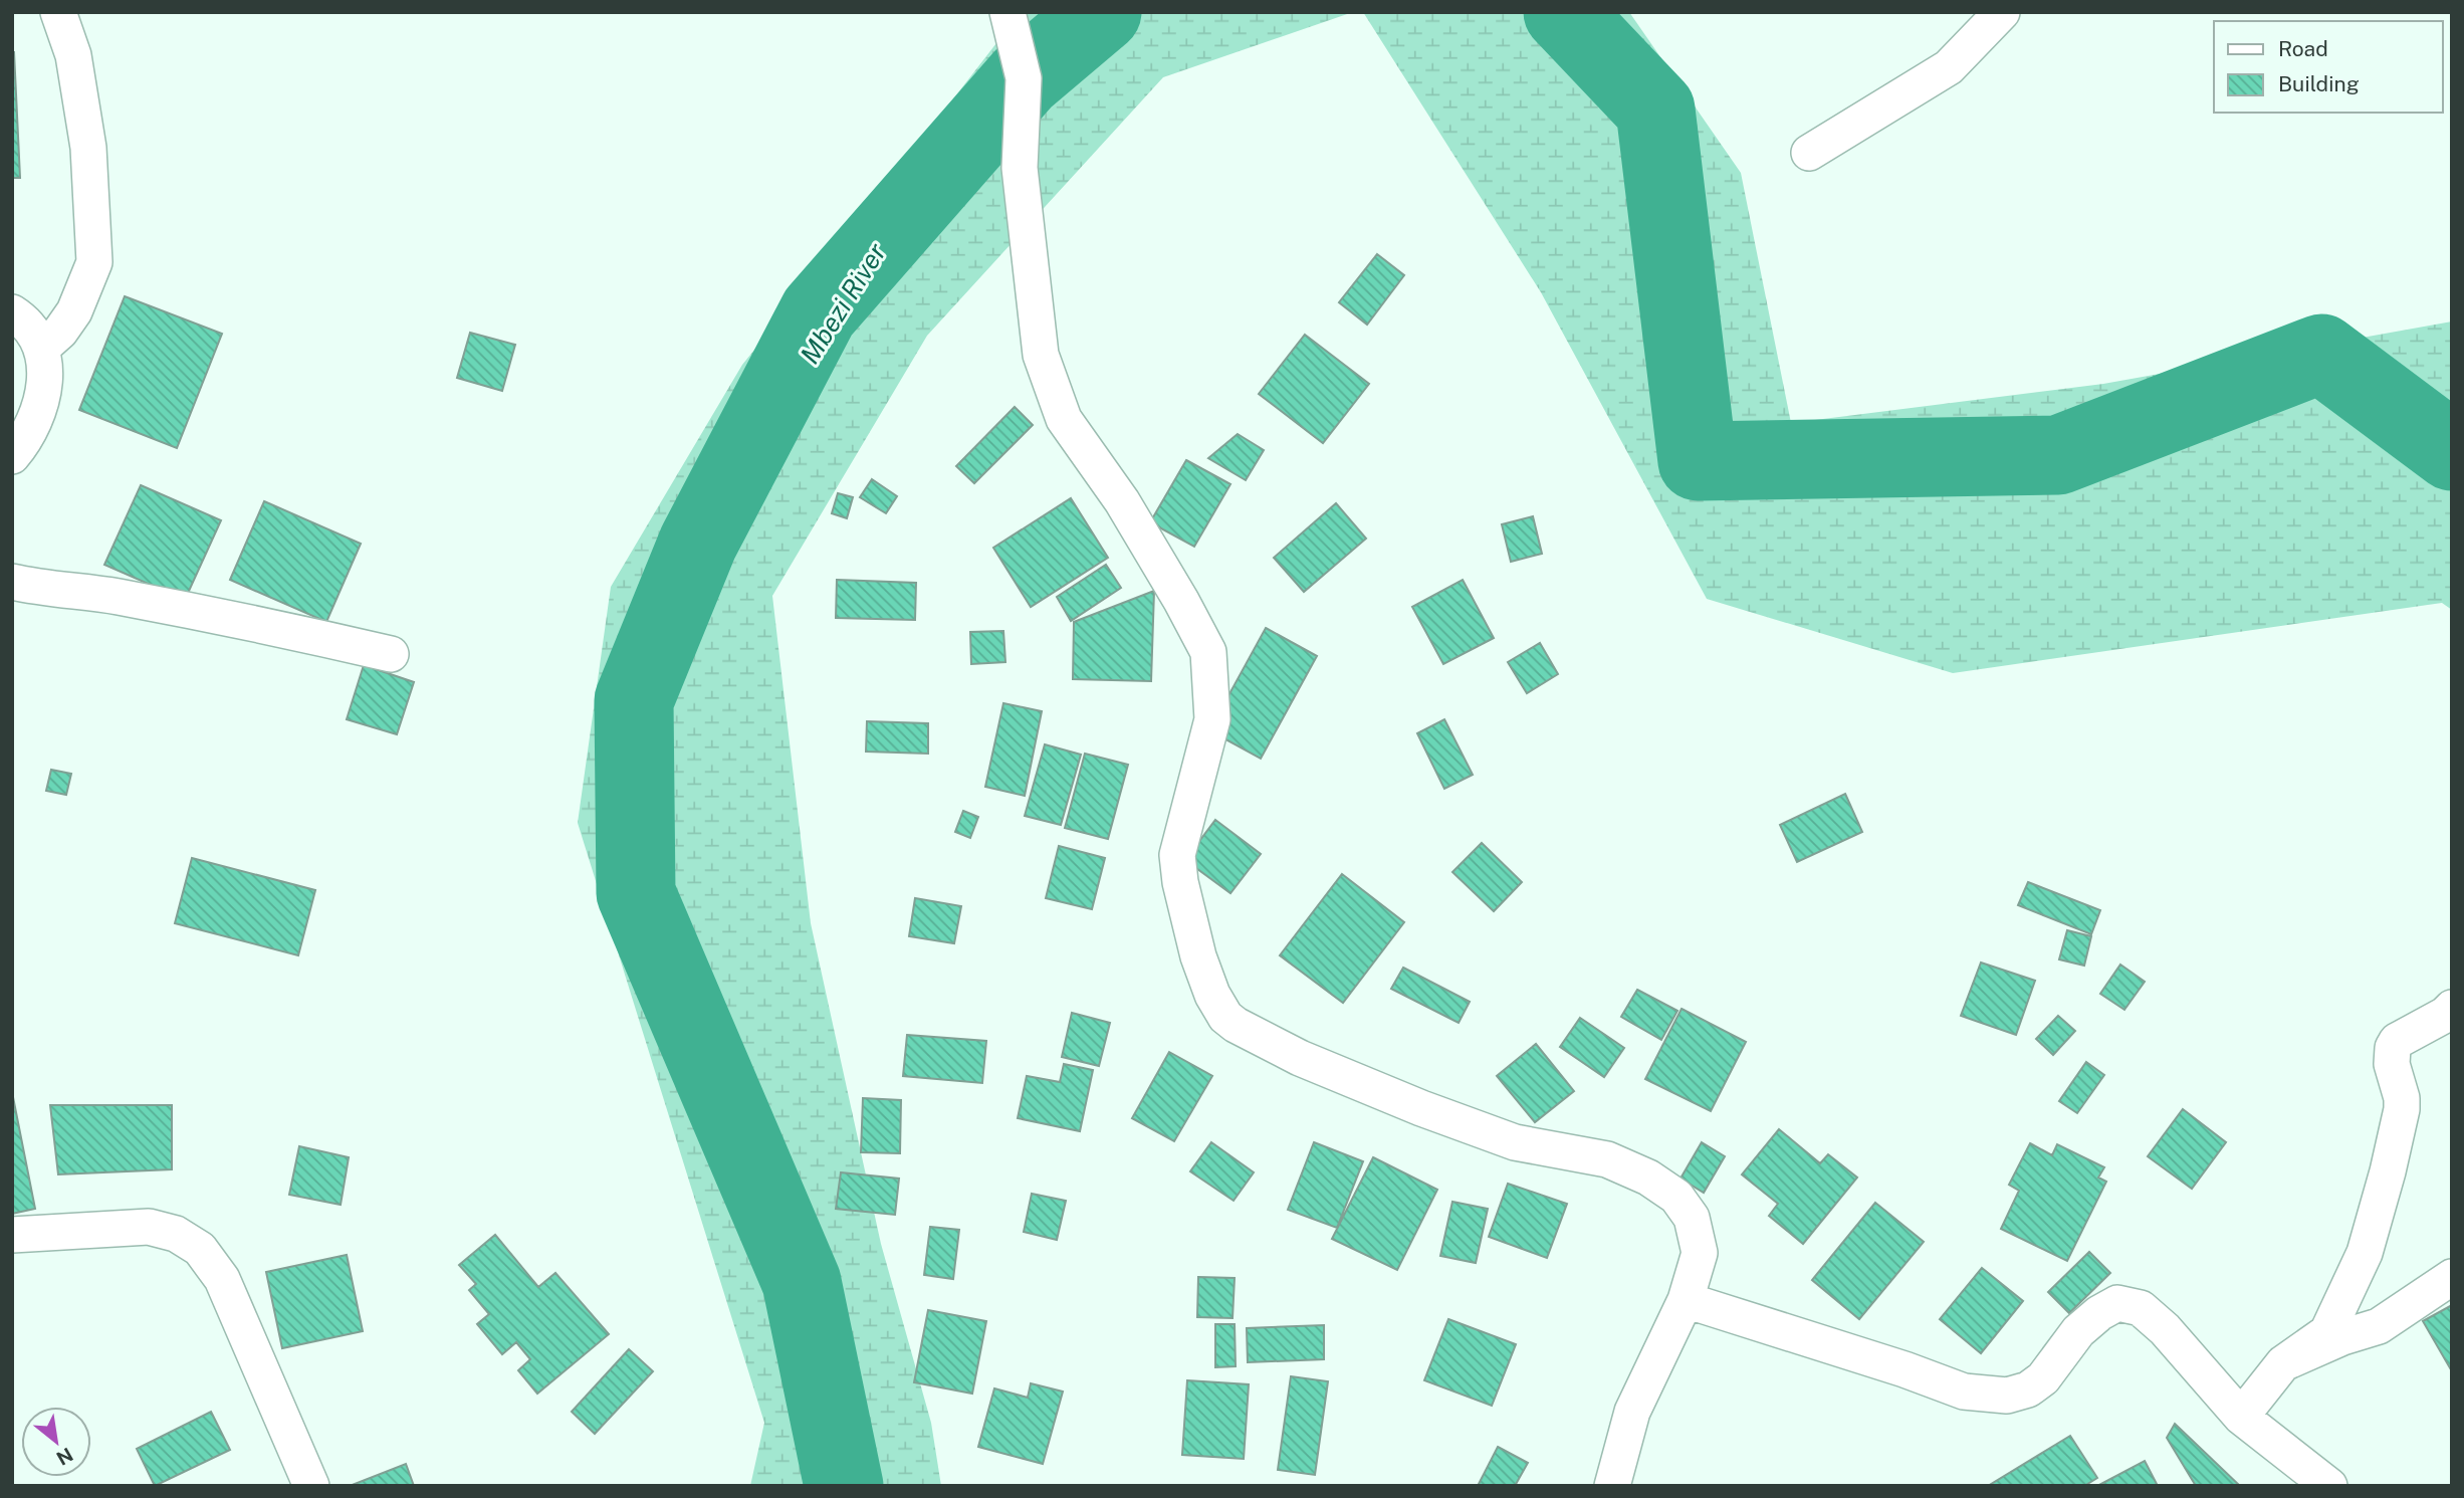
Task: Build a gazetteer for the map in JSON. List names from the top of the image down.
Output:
{
  "water": ["Mbezi River"],
  "legend": ["Road", "Building"],
  "north": "bottom right"
}
